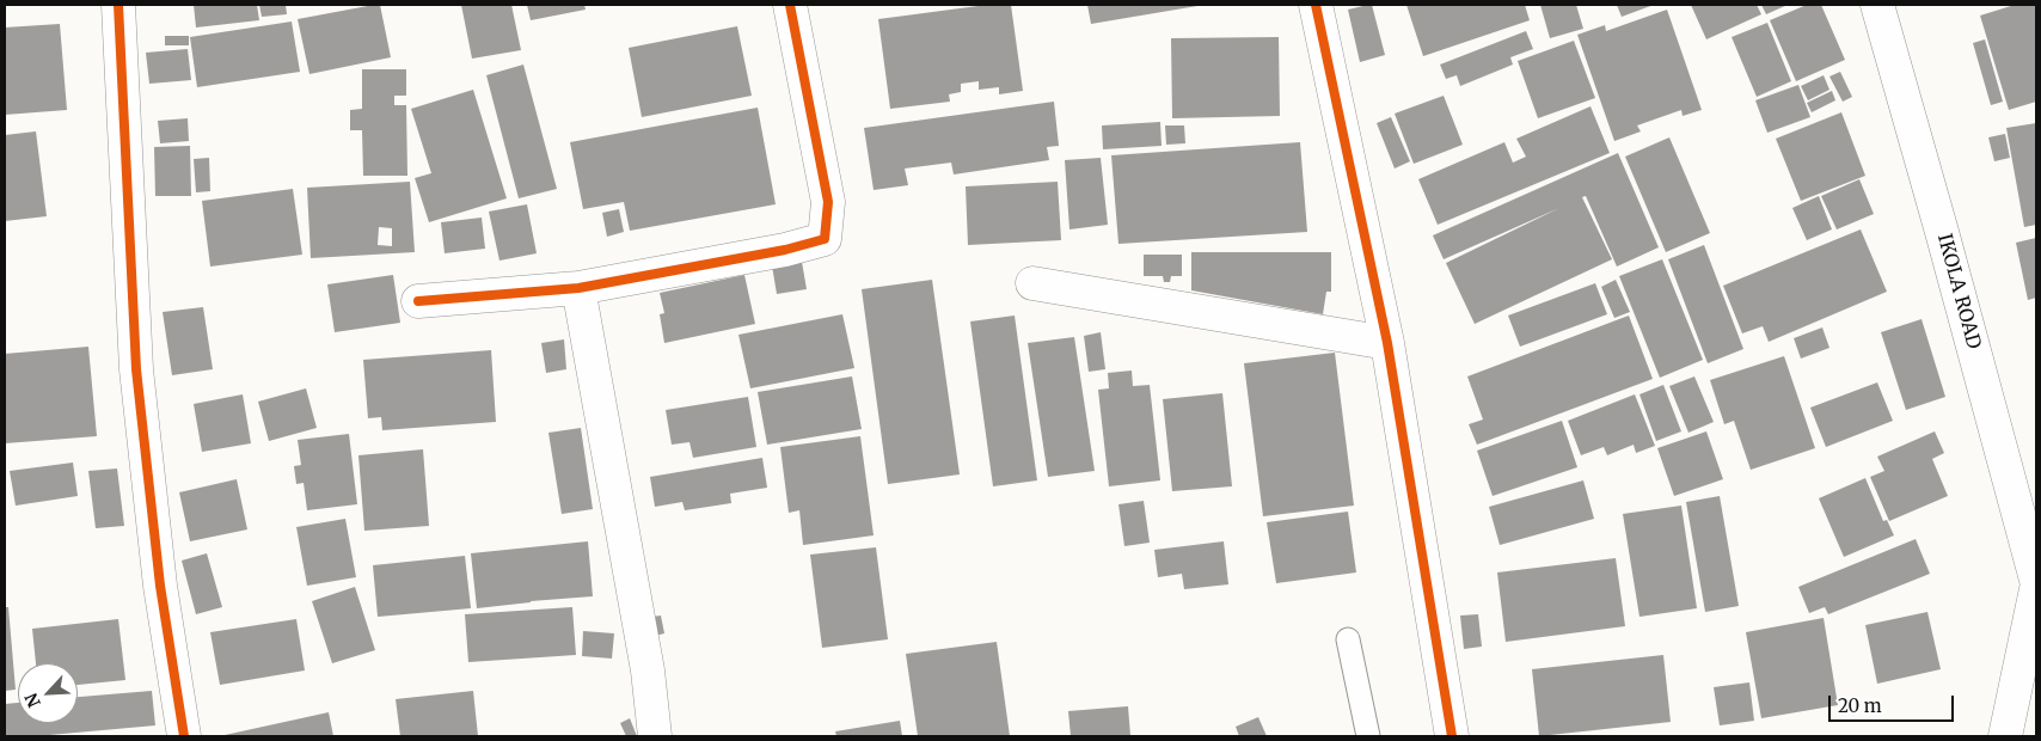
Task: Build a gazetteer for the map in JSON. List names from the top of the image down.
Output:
{
  "streets": {
    "street": ["IKOLA ROAD"]
  },
  "scale_bar": "20 m",
  "north": "bottom left"
}
